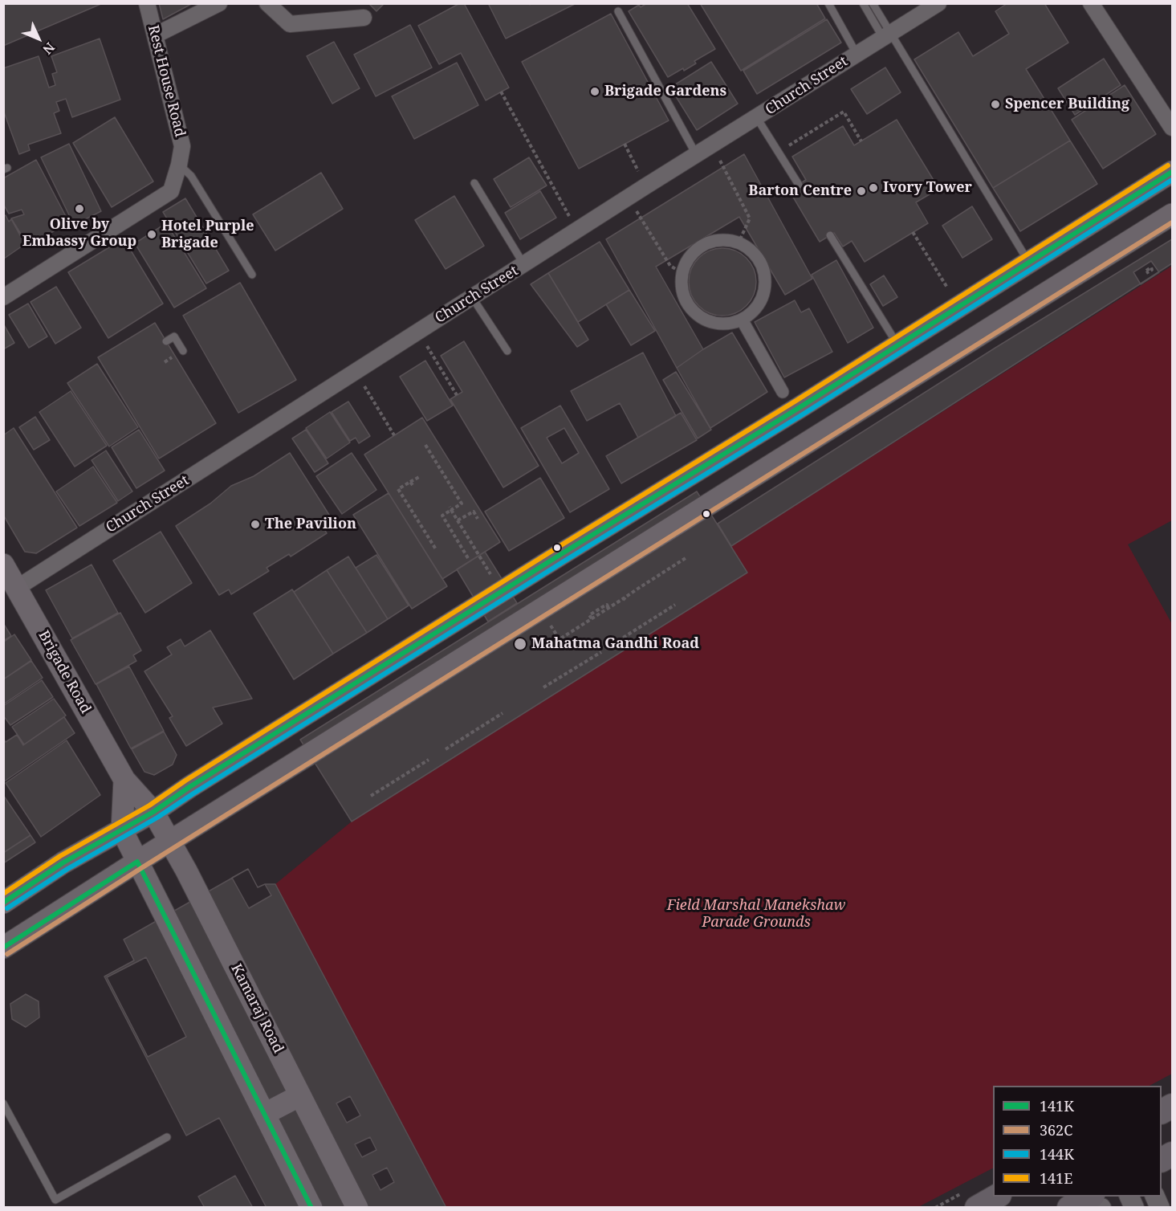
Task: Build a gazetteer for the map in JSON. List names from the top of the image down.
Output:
{
  "streets": {
    "main road": ["Brigade Road", "Kamaraj Road"],
    "street": ["Rest House Road", "Church Street"]
  },
  "crossings": [
    ["Church Street", "Brigade Road"],
    ["Brigade Road", "Kamaraj Road"]
  ],
  "parks": ["Field Marshal Manekshaw Parade Grounds"],
  "places": [
    "Brigade Gardens",
    "Spencer Building",
    "Ivory Tower",
    "Barton Centre",
    "Olive by Embassy Group",
    "Hotel Purple Brigade",
    "The Pavilion",
    "Mahatma Gandhi Road"
  ],
  "lines": [
    "transit line 141E",
    "transit line 141K",
    "transit line 144K",
    "transit line 362C"
  ],
  "legend": [
    "141K",
    "362C",
    "144K",
    "141E"
  ],
  "north": "bottom right"
}
